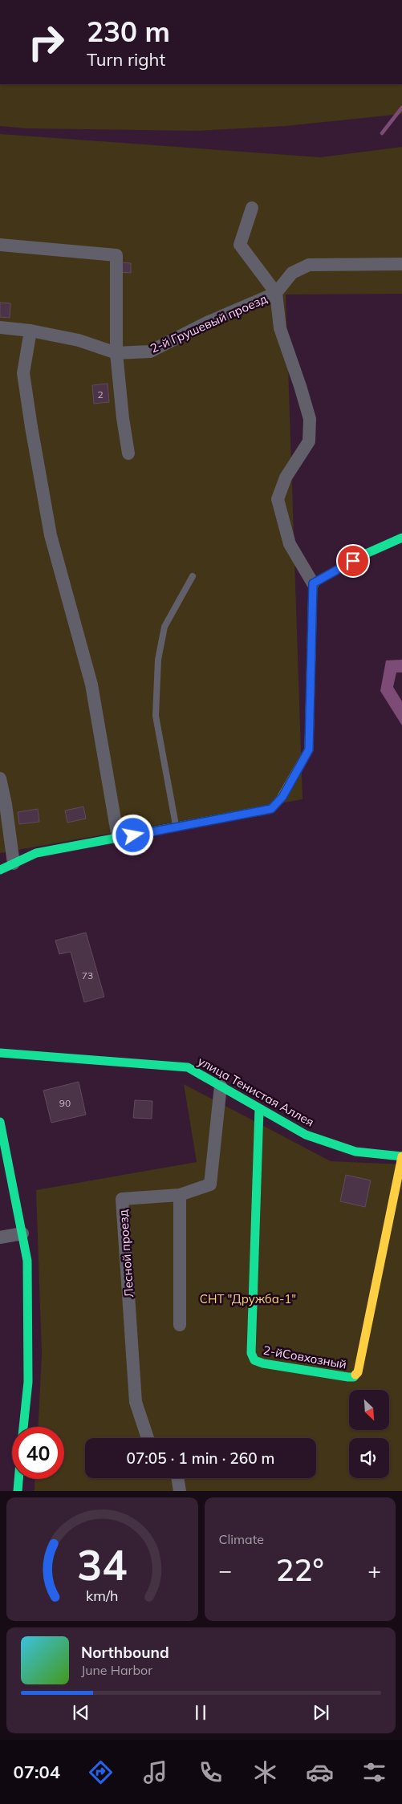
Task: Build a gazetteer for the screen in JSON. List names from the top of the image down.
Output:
{
  "streets": {
    "street": [
      "2-й Грушевый проезд",
      "улица Тенистая Аллея",
      "Лесной проезд",
      "2-йСовхозный"
    ]
  },
  "crossings": [
    ["улица Тенистая Аллея", "Лесной проезд"],
    ["улица Тенистая Аллея", "2-йСовхозный"]
  ],
  "parks": ["СНТ \"Дружба-1\""],
  "house_numbers": ["2", "73", "90"],
  "north": "bottom right",
  "page": {
    "turn": ["230 m", "Turn right"],
    "limit": "40",
    "trip": "07:05 · 1 min · 260 m",
    "tile": "Climate",
    "heat": ["−", "22°", "+"],
    "song": ["Northbound", "June Harbor"],
    "tabs": "07:04",
    "gauge": ["34", "km/h"]
  }
}
